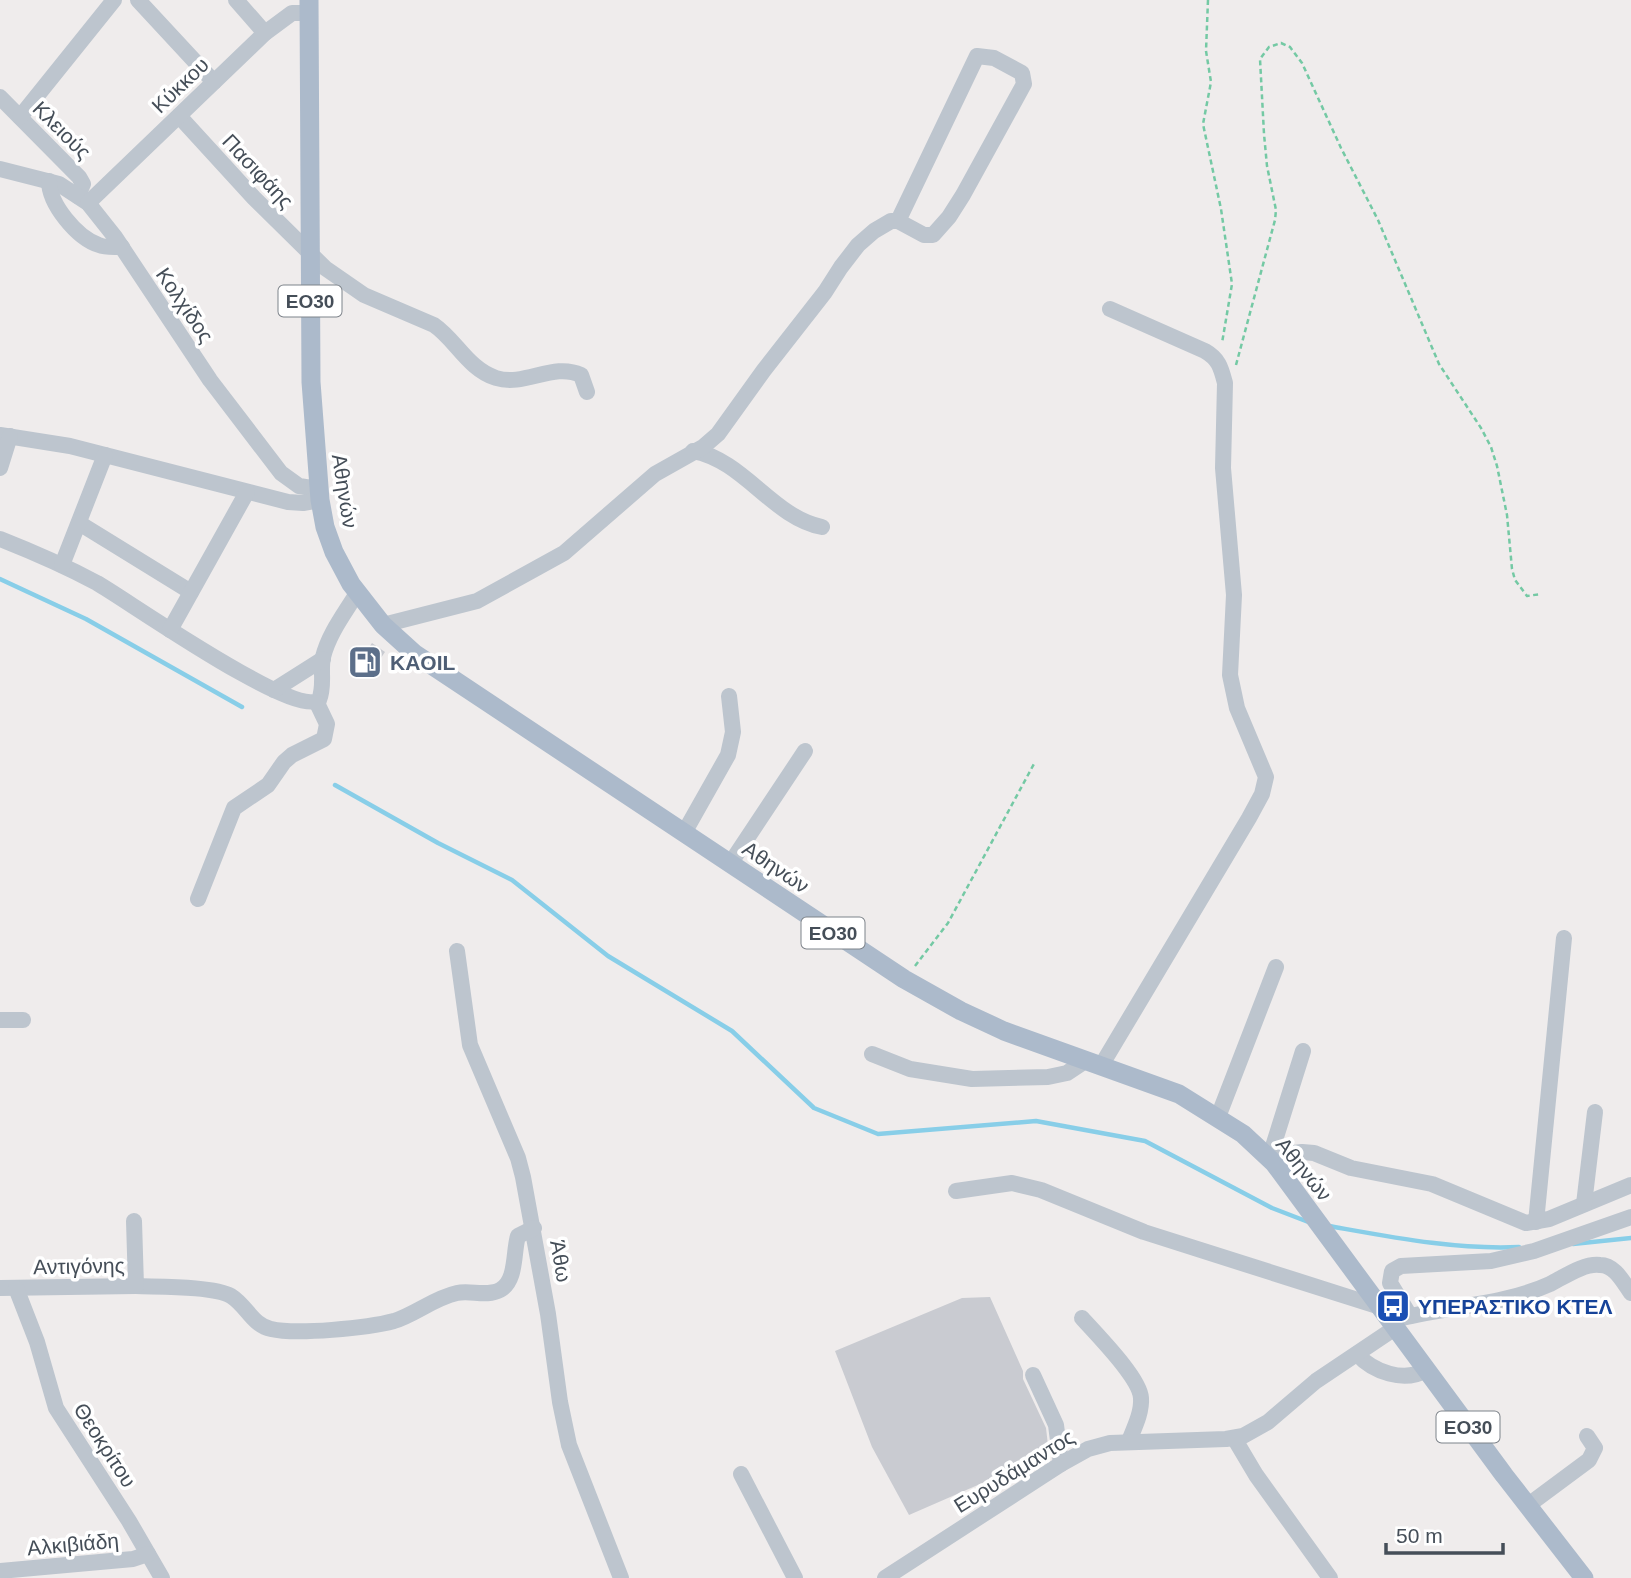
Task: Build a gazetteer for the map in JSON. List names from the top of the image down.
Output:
{
  "streets": {
    "main road": ["ΕΟ30", "Αθηνών"],
    "street": [
      "Κύκκου",
      "Κλειούς",
      "Πασιφάης",
      "Κολχίδος",
      "Άθω",
      "Αντιγόνης",
      "Θεοκρίτου",
      "Ευρυδάμαντος",
      "Αλκιβιάδη"
    ]
  },
  "crossings": [
    ["Κύκκου", "Κλειούς"],
    ["Κύκκου", "Πασιφάης"],
    ["Κύκκου", "Κολχίδος"],
    ["Κύκκου", "Αθηνών"],
    ["Κλειούς", "Κολχίδος"],
    ["Πασιφάης", "Αθηνών"],
    ["Κολχίδος", "Αθηνών"],
    ["Αθηνών", "Ευρυδάμαντος"],
    ["Αντιγόνης", "Θεοκρίτου"],
    ["Θεοκρίτου", "Αλκιβιάδη"]
  ],
  "places": {
    "fuel station": ["KAOIL"],
    "bus stop": ["ΥΠΕΡΑΣΤΙΚΟ ΚΤΕΛ"]
  },
  "scale_bar": "50 m"
}
